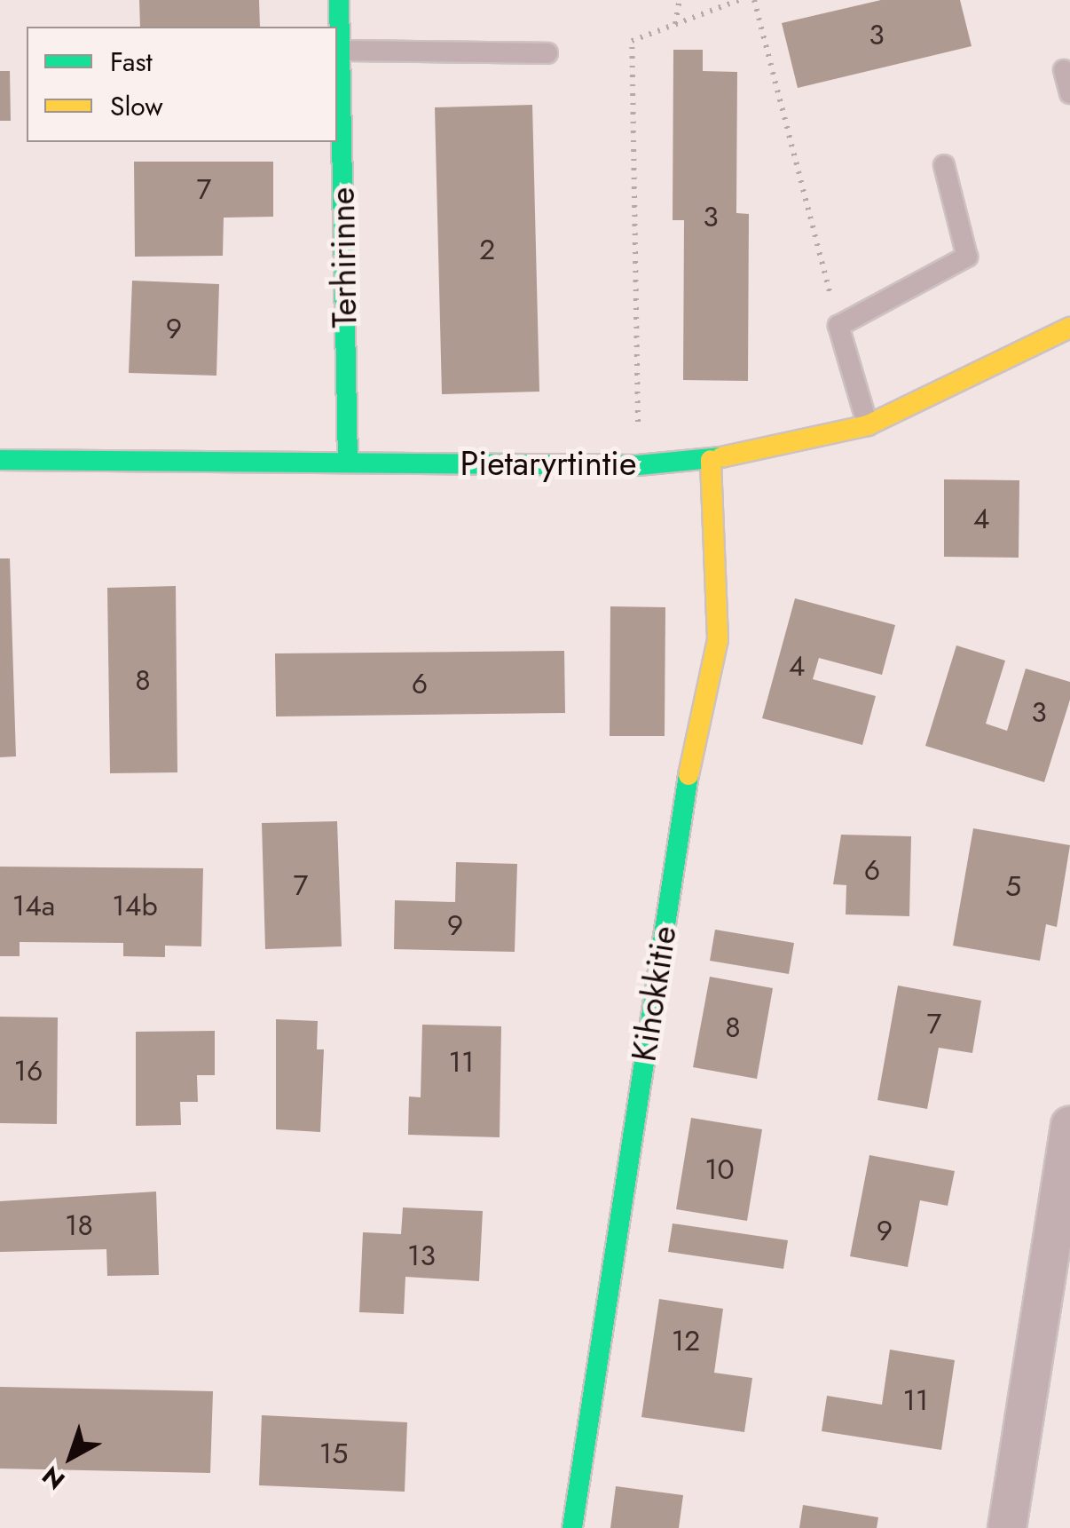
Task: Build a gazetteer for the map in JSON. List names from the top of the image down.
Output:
{
  "streets": {
    "street": ["Terhirinne", "Pietaryrtintie", "Kihokkitie"]
  },
  "crossings": [
    ["Terhirinne", "Pietaryrtintie"],
    ["Pietaryrtintie", "Kihokkitie"]
  ],
  "house_numbers": [
    "3",
    "7",
    "3",
    "2",
    "9",
    "4",
    "4",
    "8",
    "6",
    "3",
    "6",
    "7",
    "5",
    "14a",
    "14b",
    "9",
    "7",
    "8",
    "11",
    "16",
    "10",
    "18",
    "9",
    "13",
    "12",
    "11",
    "15"
  ],
  "legend": ["Fast", "Slow"],
  "north": "bottom left"
}
